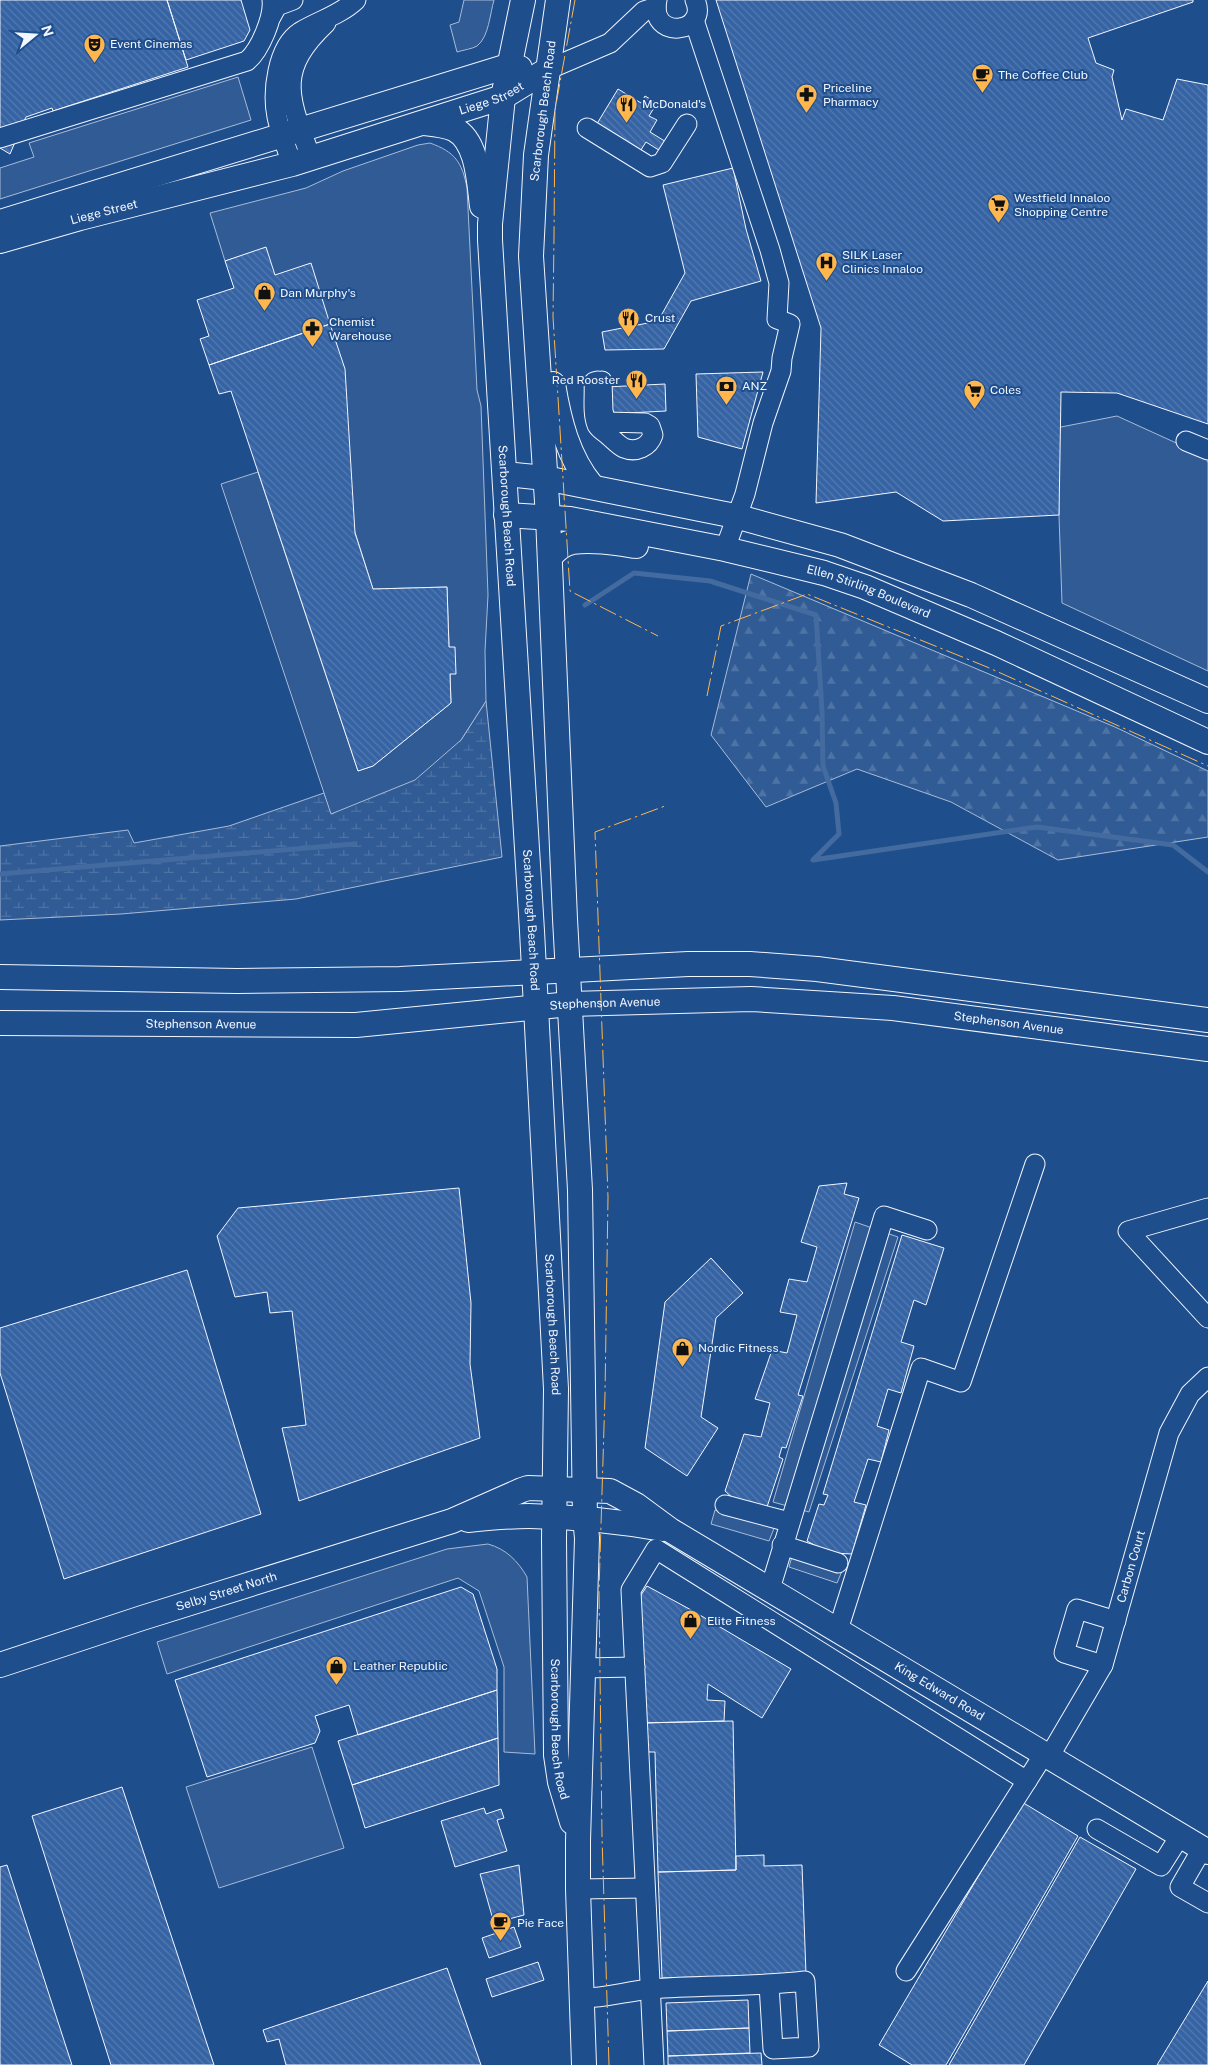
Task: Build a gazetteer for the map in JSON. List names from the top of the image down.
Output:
{
  "streets": {
    "main road": [
      "Liege Street",
      "Scarborough Beach Road",
      "Ellen Stirling Boulevard",
      "Stephenson Avenue",
      "Selby Street North",
      "King Edward Road"
    ],
    "street": ["Carbon Court"]
  },
  "crossings": [
    ["Liege Street", "Scarborough Beach Road"],
    ["Scarborough Beach Road", "Ellen Stirling Boulevard"],
    ["Scarborough Beach Road", "Stephenson Avenue"],
    ["Scarborough Beach Road", "Selby Street North"],
    ["Scarborough Beach Road", "King Edward Road"],
    ["Carbon Court", "King Edward Road"],
    ["Selby Street North", "King Edward Road"]
  ],
  "places": {
    "theatre": ["Event Cinemas"],
    "cafe": ["The Coffee Club", "Pie Face"],
    "pharmacy": ["Priceline Pharmacy", "Chemist Warehouse"],
    "restaurant": ["McDonald's", "Crust", "Red Rooster"],
    "supermarket": ["Westfield Innaloo Shopping Centre", "Coles"],
    "hospital": ["SILK Laser Clinics Innaloo"],
    "shop": [
      "Dan Murphy's",
      "Nordic Fitness",
      "Elite Fitness",
      "Leather Republic"
    ],
    "bank": ["ANZ"]
  },
  "north": "right"
}
